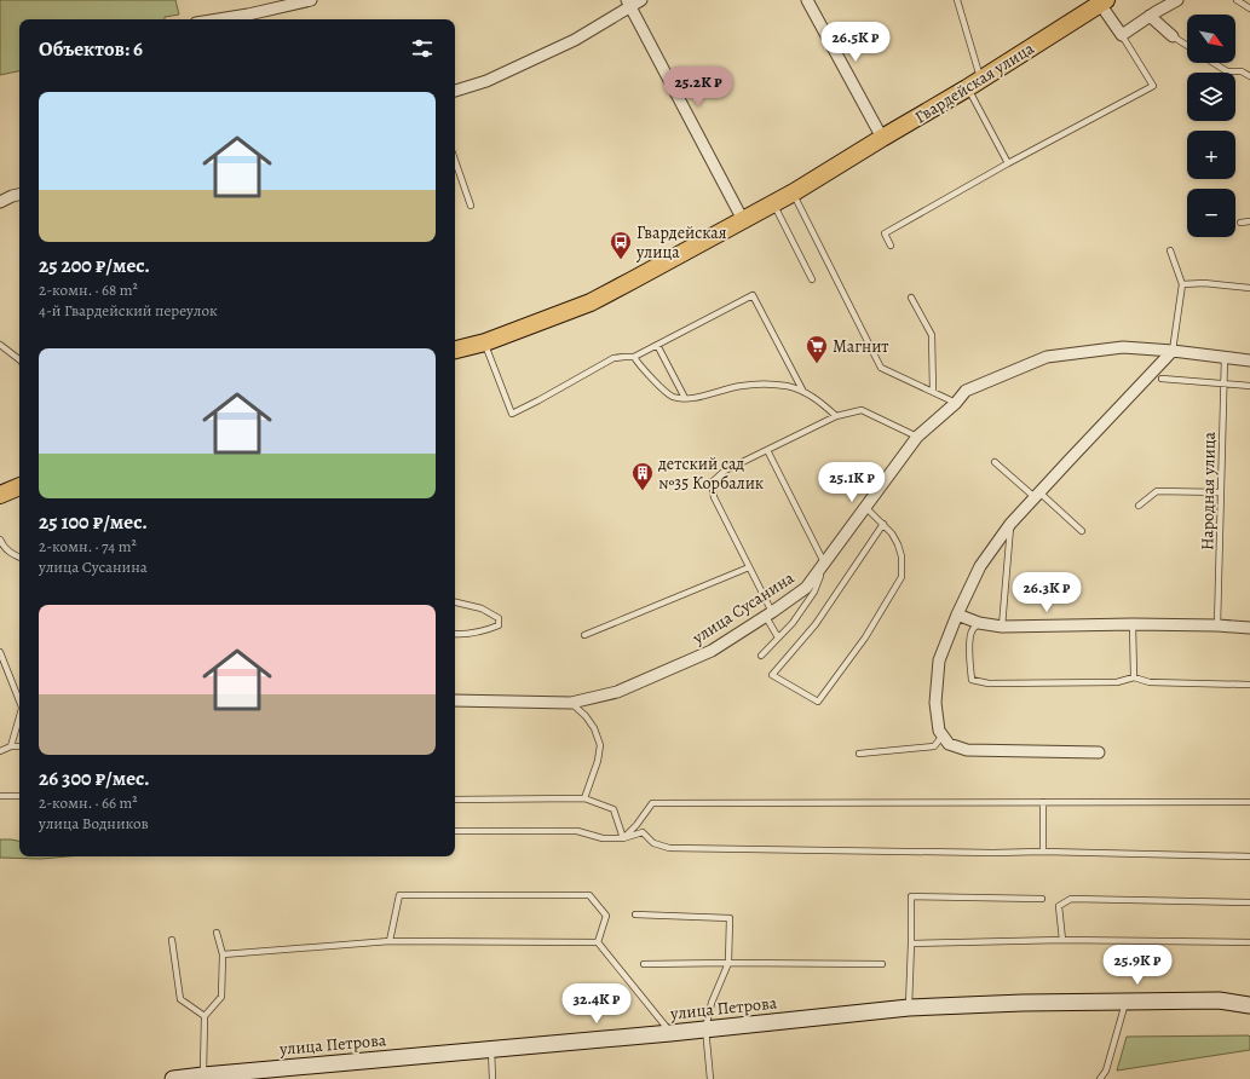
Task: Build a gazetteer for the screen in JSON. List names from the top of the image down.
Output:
{
  "streets": {
    "main road": ["Гвардейская улица"],
    "street": ["улица Сусанина", "улица Петрова"],
    "lane": ["Народная улица"]
  },
  "crossings": [
    ["Народная улица", "улица Сусанина"]
  ],
  "places": {
    "bus stop": ["Гвардейская улица"],
    "supermarket": ["Магнит"],
    "building": ["детский сад №35 Корбалик"]
  },
  "north": "bottom right",
  "page": {
    "map_buttons": ["+", "−"],
    "heading": "Объектов: 6",
    "price": [
      "26.5K ₽",
      "25.2K ₽",
      "25.1K ₽",
      "26.3K ₽",
      "25.9K ₽",
      "32.4K ₽"
    ],
    "list": [
      {
        "name": "25 200 ₽/мес.",
        "note": "2-комн. · 68 m² · 4-й Гвардейский переулок"
      },
      {
        "name": "25 100 ₽/мес.",
        "note": "2-комн. · 74 m² · улица Сусанина"
      },
      {
        "name": "26 300 ₽/мес.",
        "note": "2-комн. · 66 m² · улица Водников"
      }
    ]
  }
}
